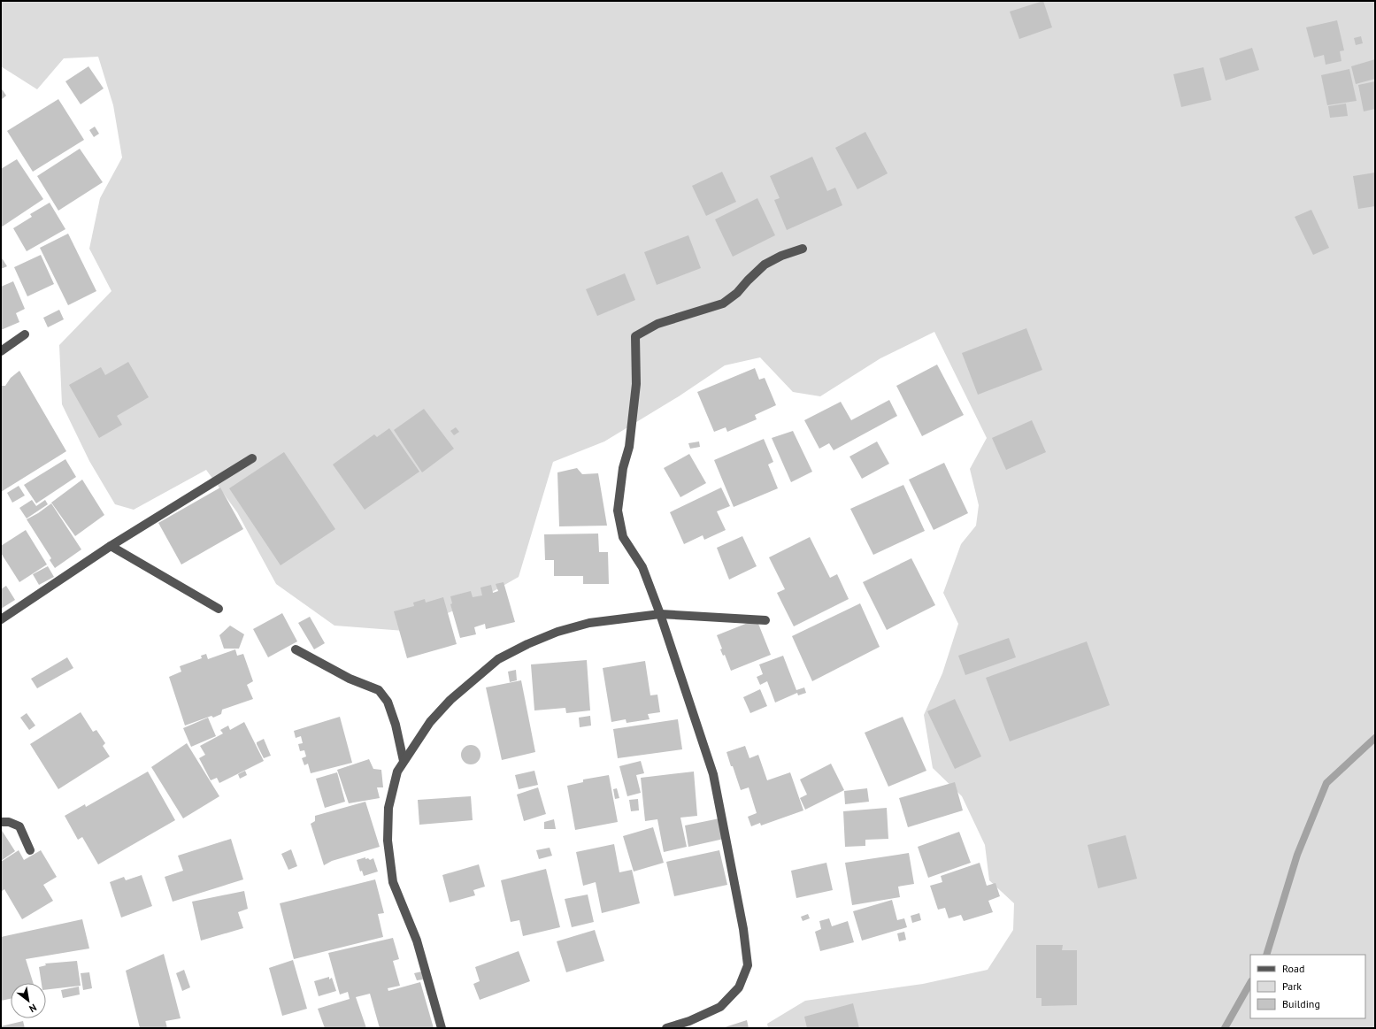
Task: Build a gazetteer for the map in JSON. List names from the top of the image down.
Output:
{
  "legend": ["Road", "Park", "Building"],
  "north": "bottom right"
}
